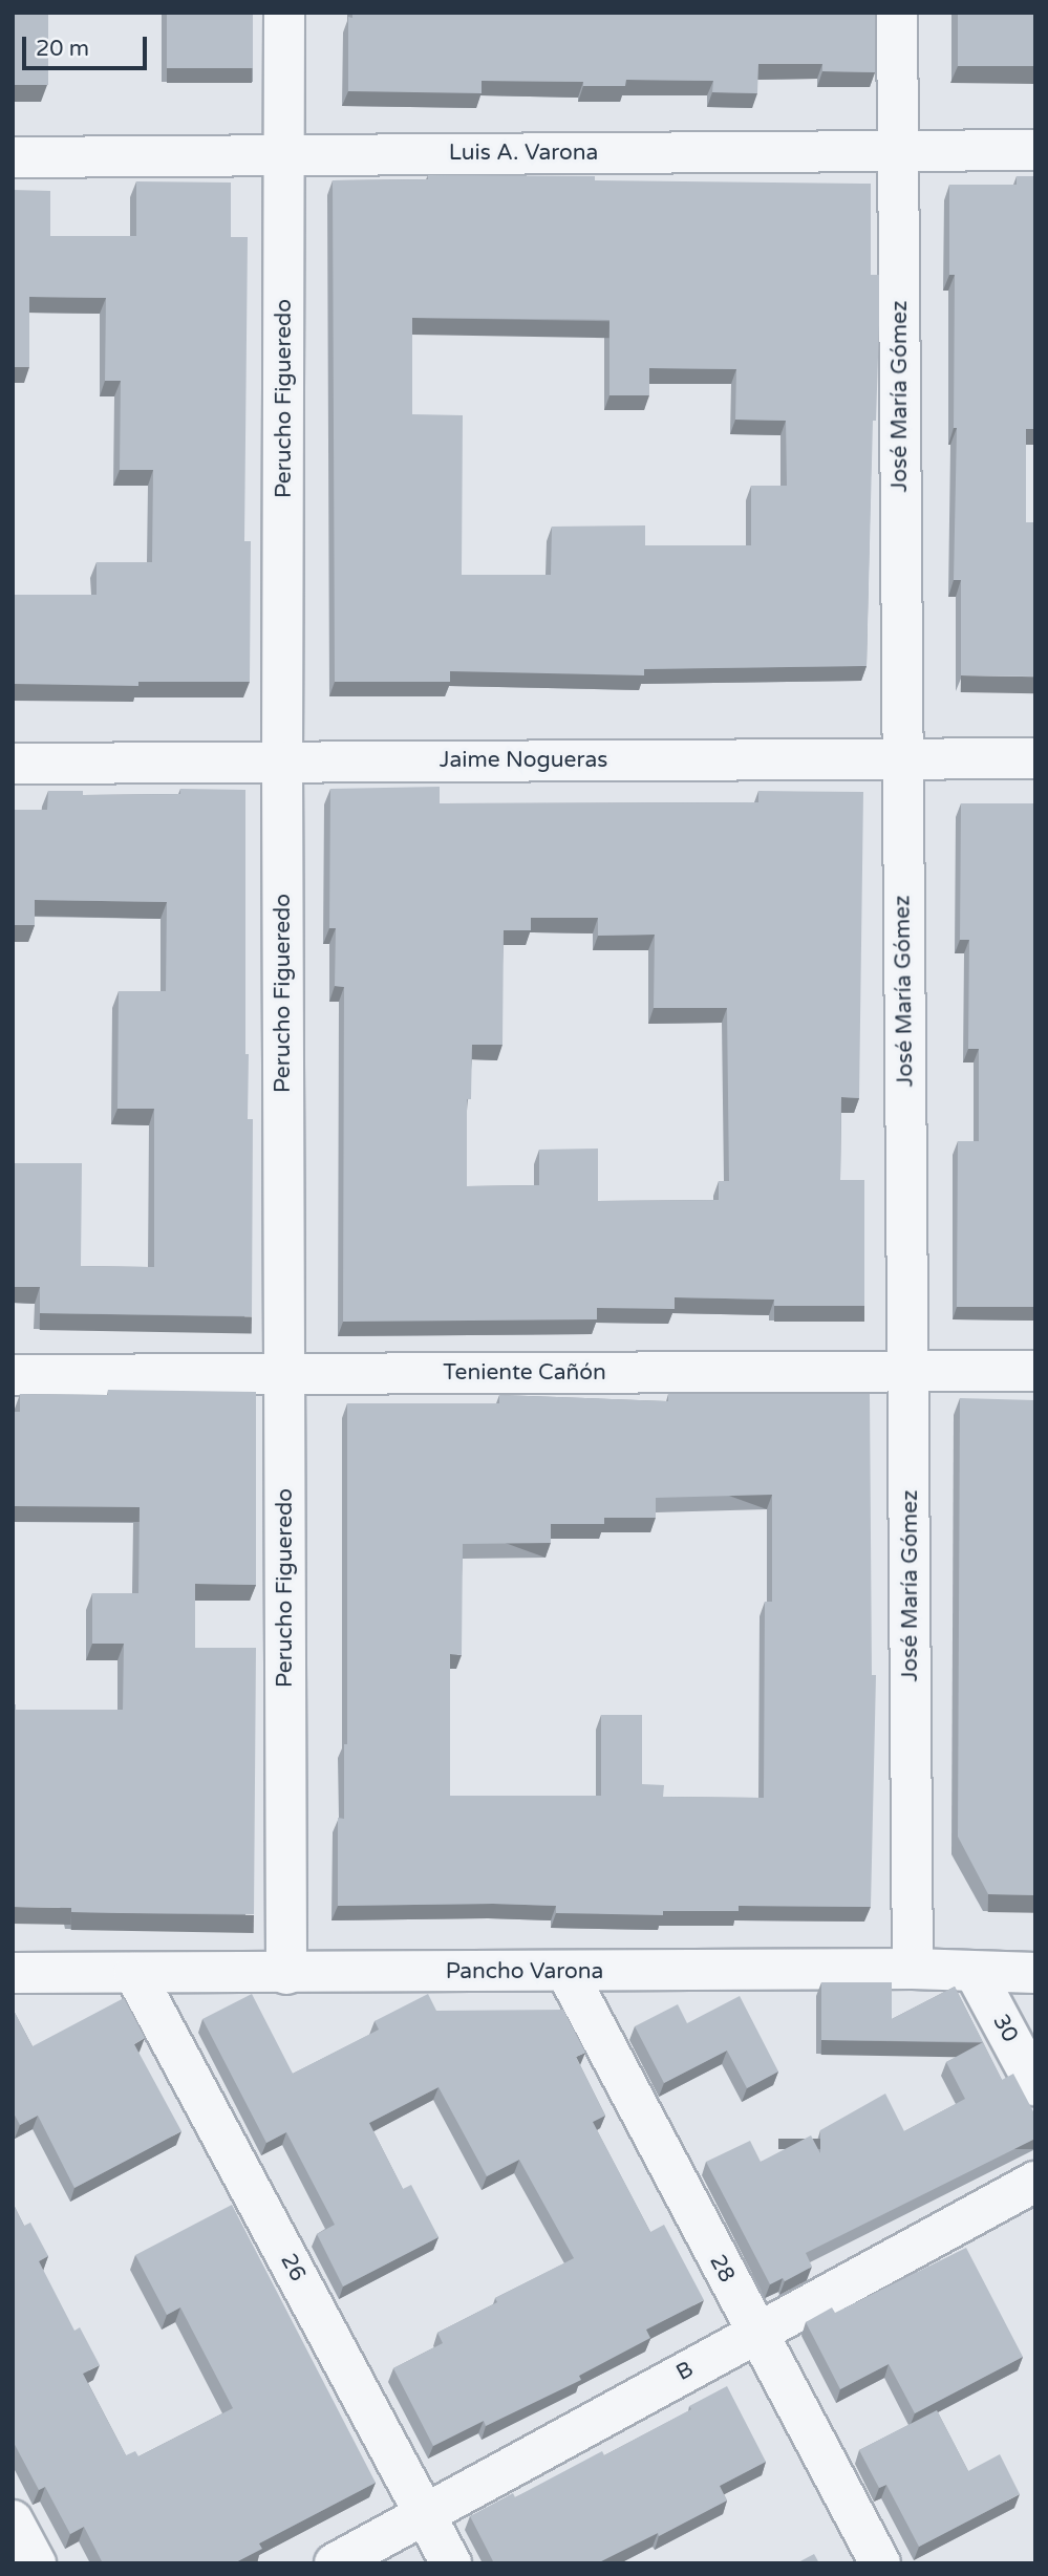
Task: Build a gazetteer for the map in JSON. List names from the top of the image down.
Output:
{
  "streets": {
    "street": [
      "Luis A. Varona",
      "José María Gómez",
      "Perucho Figueredo",
      "Jaime Nogueras",
      "Teniente Cañón",
      "Pancho Varona",
      "30",
      "26",
      "28",
      "B"
    ]
  },
  "crossings": [
    ["Luis A. Varona", "José María Gómez"],
    ["Luis A. Varona", "Perucho Figueredo"],
    ["José María Gómez", "Jaime Nogueras"],
    ["José María Gómez", "Teniente Cañón"],
    ["José María Gómez", "Pancho Varona"],
    ["Perucho Figueredo", "Jaime Nogueras"],
    ["Perucho Figueredo", "Teniente Cañón"],
    ["Perucho Figueredo", "Pancho Varona"],
    ["Pancho Varona", "30"],
    ["Pancho Varona", "26"],
    ["Pancho Varona", "28"],
    ["26", "B"],
    ["28", "B"]
  ],
  "scale_bar": "20 m"
}
